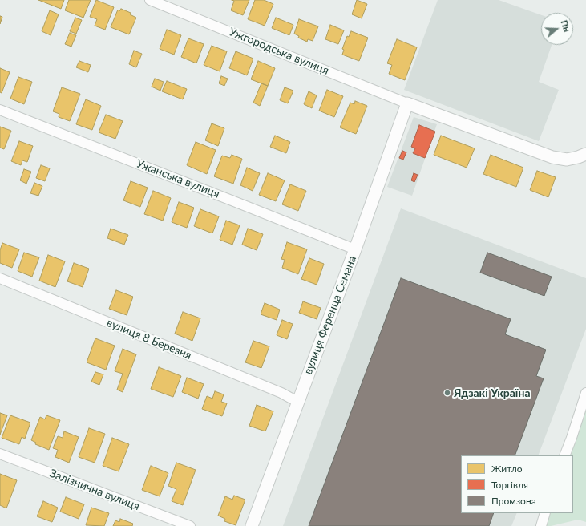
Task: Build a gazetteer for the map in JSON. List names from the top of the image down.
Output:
{
  "streets": {
    "street": [
      "Ужгородська вулиця",
      "Ужанська вулиця",
      "вулиця Ференца Семана",
      "вулиця 8 Березня",
      "Залізнична вулиця"
    ]
  },
  "crossings": [
    ["Ужгородська вулиця", "вулиця Ференца Семана"],
    ["Ужанська вулиця", "вулиця Ференца Семана"],
    ["вулиця Ференца Семана", "вулиця 8 Березня"]
  ],
  "places": ["Ядзакі Україна"],
  "legend": ["Житло", "Торгівля", "Промзона"],
  "north": "right"
}
